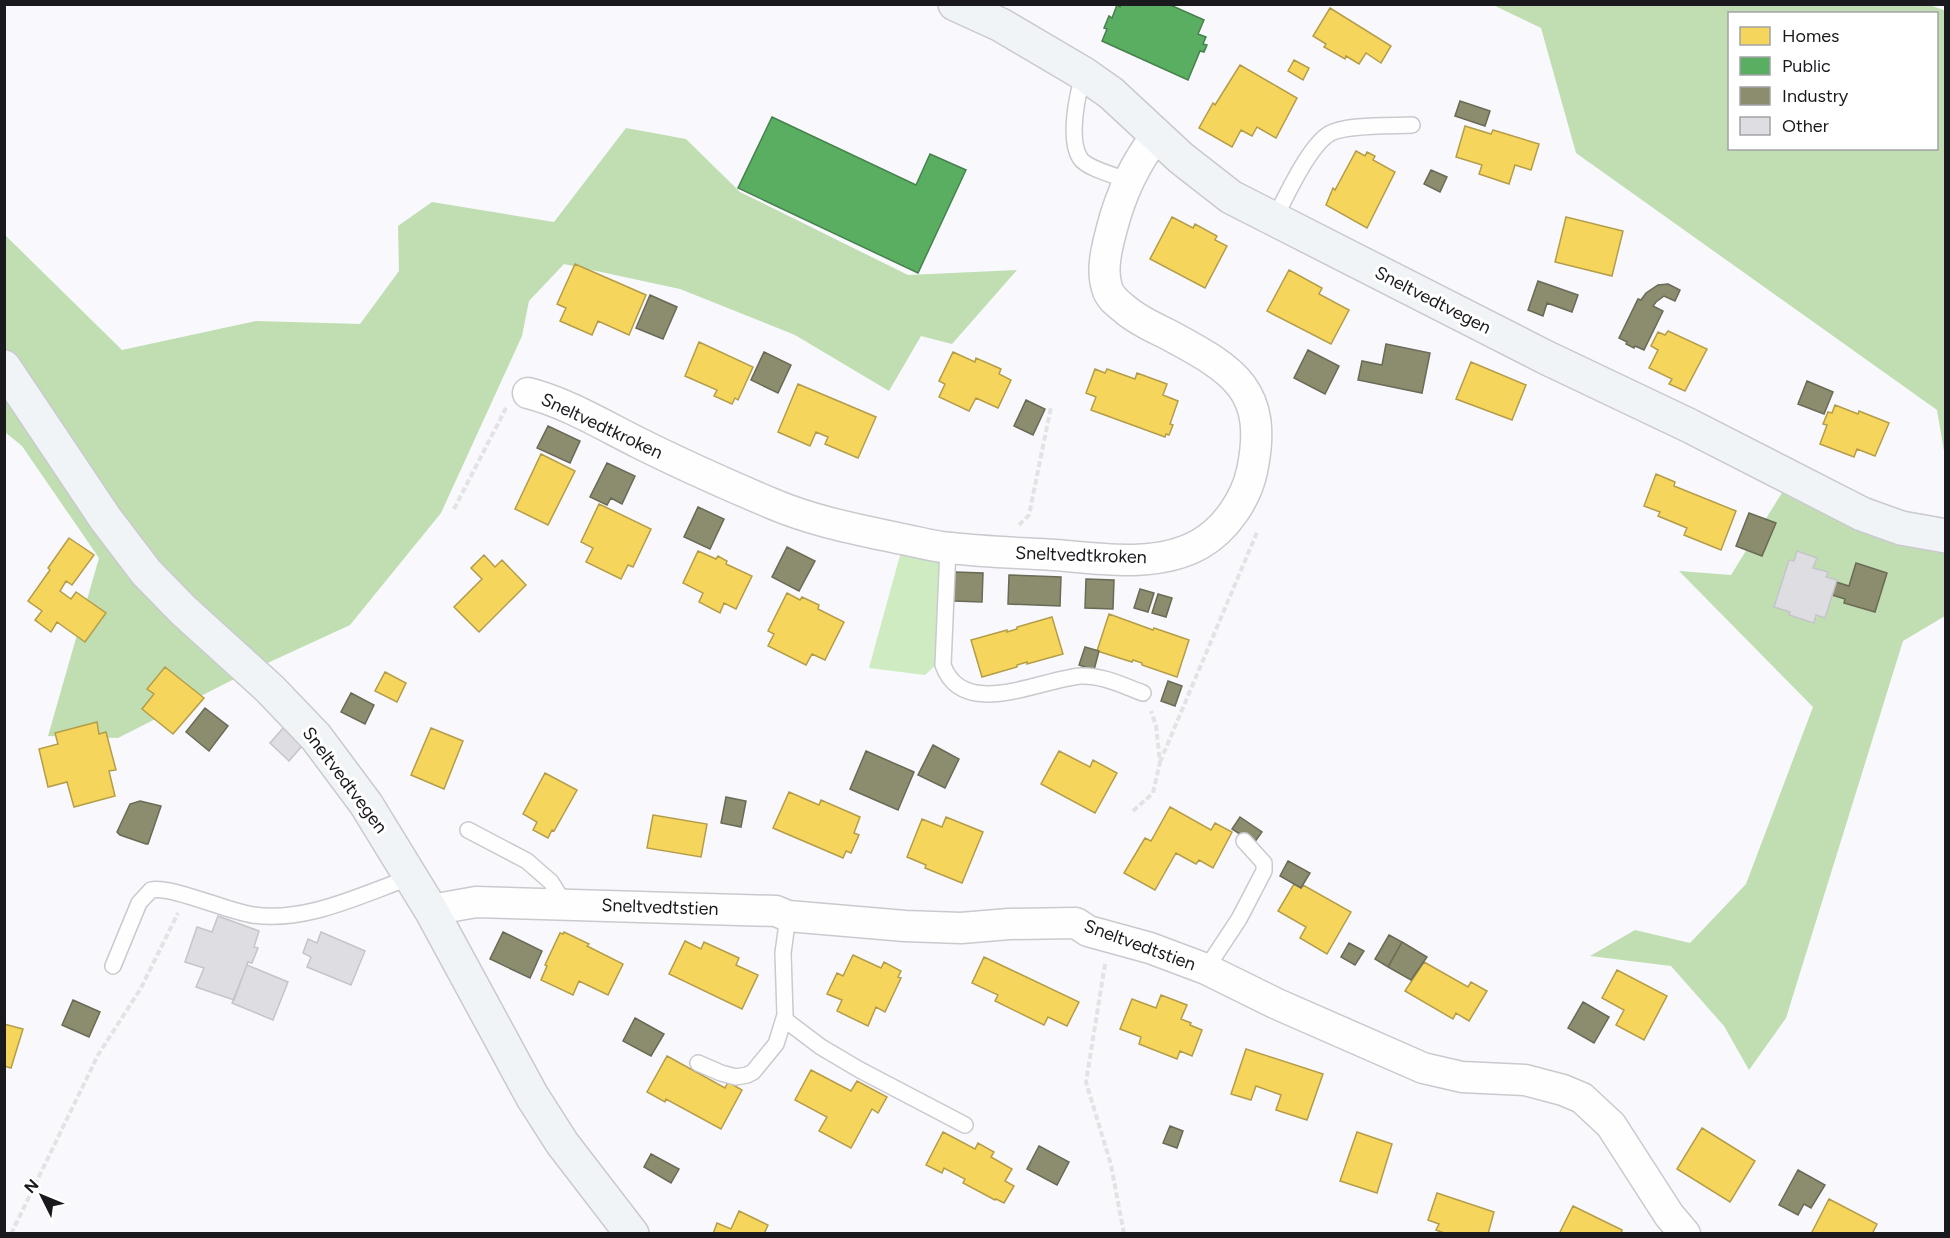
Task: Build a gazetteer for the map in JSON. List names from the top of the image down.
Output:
{
  "streets": {
    "main road": ["Sneltvedtvegen"],
    "street": ["Sneltvedtkroken", "Sneltvedtstien"]
  },
  "crossings": [
    ["Sneltvedtvegen", "Sneltvedtkroken"],
    ["Sneltvedtvegen", "Sneltvedtstien"]
  ],
  "legend": [
    "Homes",
    "Public",
    "Industry",
    "Other"
  ],
  "north": "top left"
}
